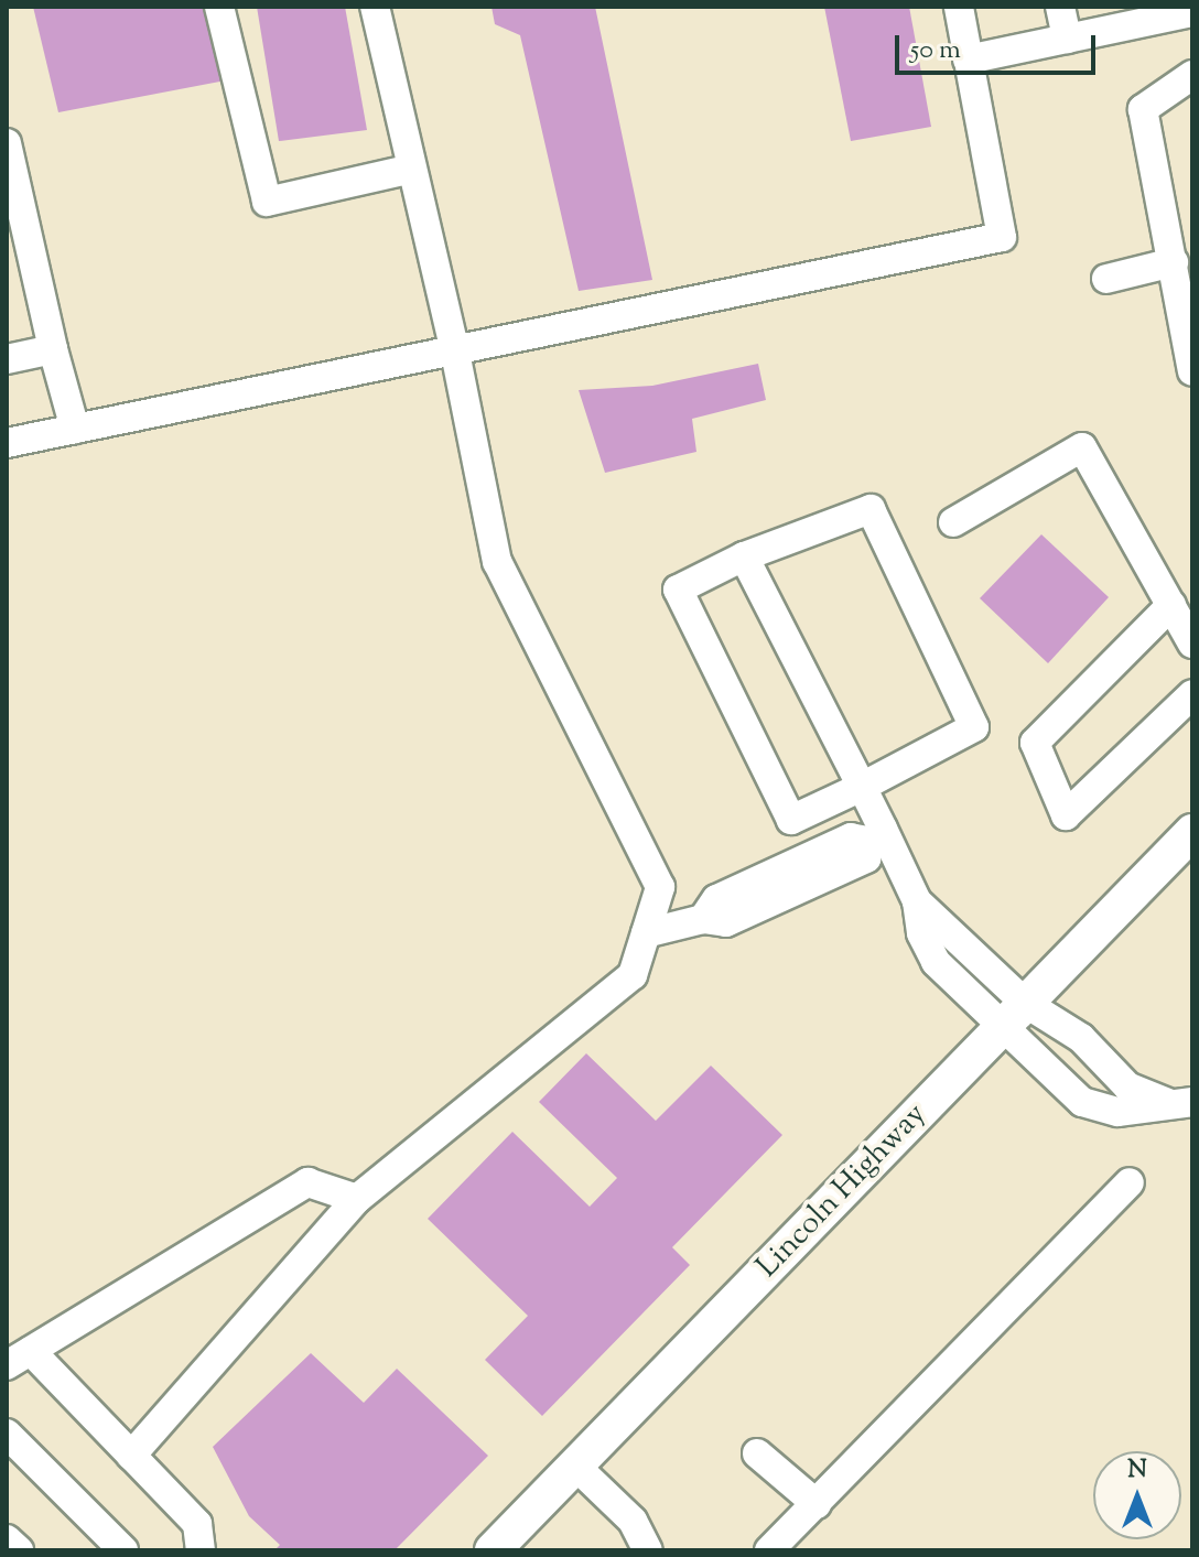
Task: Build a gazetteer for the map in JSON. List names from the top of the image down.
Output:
{
  "streets": {
    "main road": ["Lincoln Highway"]
  },
  "scale_bar": "50 m",
  "north": "top"
}
